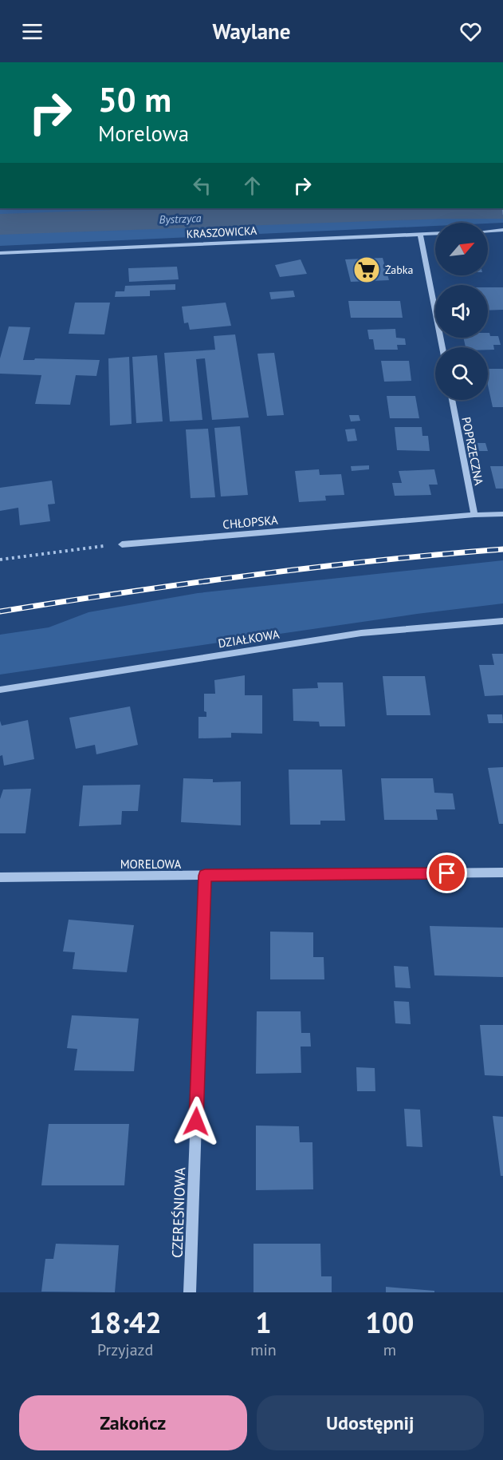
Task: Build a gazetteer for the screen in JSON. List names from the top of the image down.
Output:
{
  "streets": {
    "street": [
      "KRASZOWICKA",
      "POPRZECZNA",
      "CHŁOPSKA",
      "DZIAŁKOWA",
      "MORELOWA",
      "CZEREŚNIOWA"
    ]
  },
  "crossings": [
    ["POPRZECZNA", "CHŁOPSKA"],
    ["MORELOWA", "CZEREŚNIOWA"]
  ],
  "water": ["Bystrzyca"],
  "places": {
    "supermarket": ["Żabka"]
  },
  "north": "top right",
  "page": {
    "header": "Waylane",
    "turn": ["50 m", "Morelowa"],
    "eta": [
      "18:42",
      "Przyjazd",
      "1",
      "min",
      "100",
      "m"
    ],
    "buttons": ["Zakończ", "Udostępnij"]
  }
}
